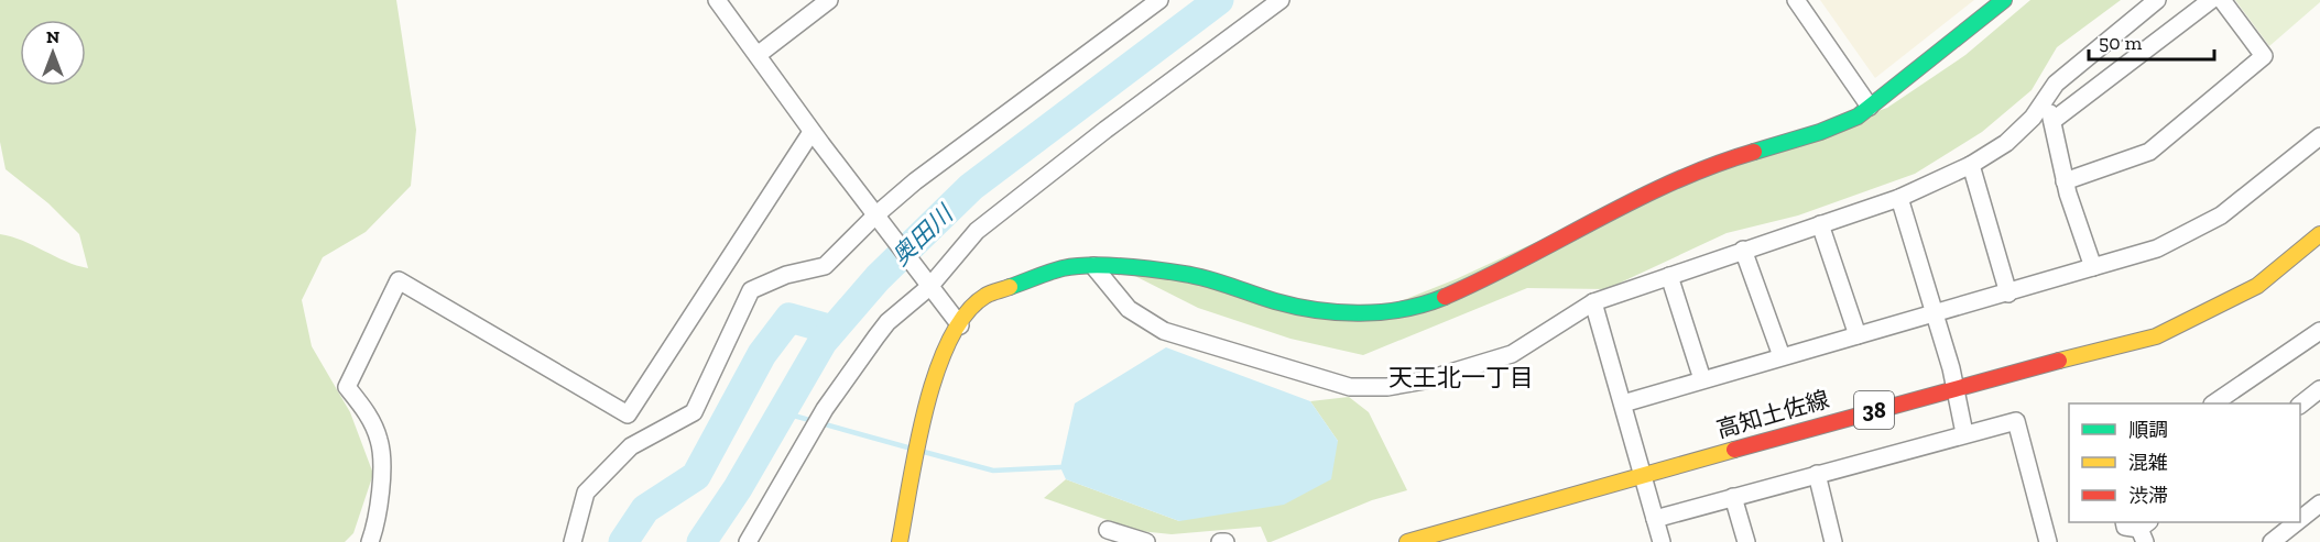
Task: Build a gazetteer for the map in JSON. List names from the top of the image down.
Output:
{
  "streets": {
    "street": ["38", "高知土佐線"]
  },
  "districts": ["天王北一丁目"],
  "water": ["奥田川"],
  "legend": ["順調", "混雑", "渋滞"],
  "scale_bar": "50 m",
  "north": "top"
}
